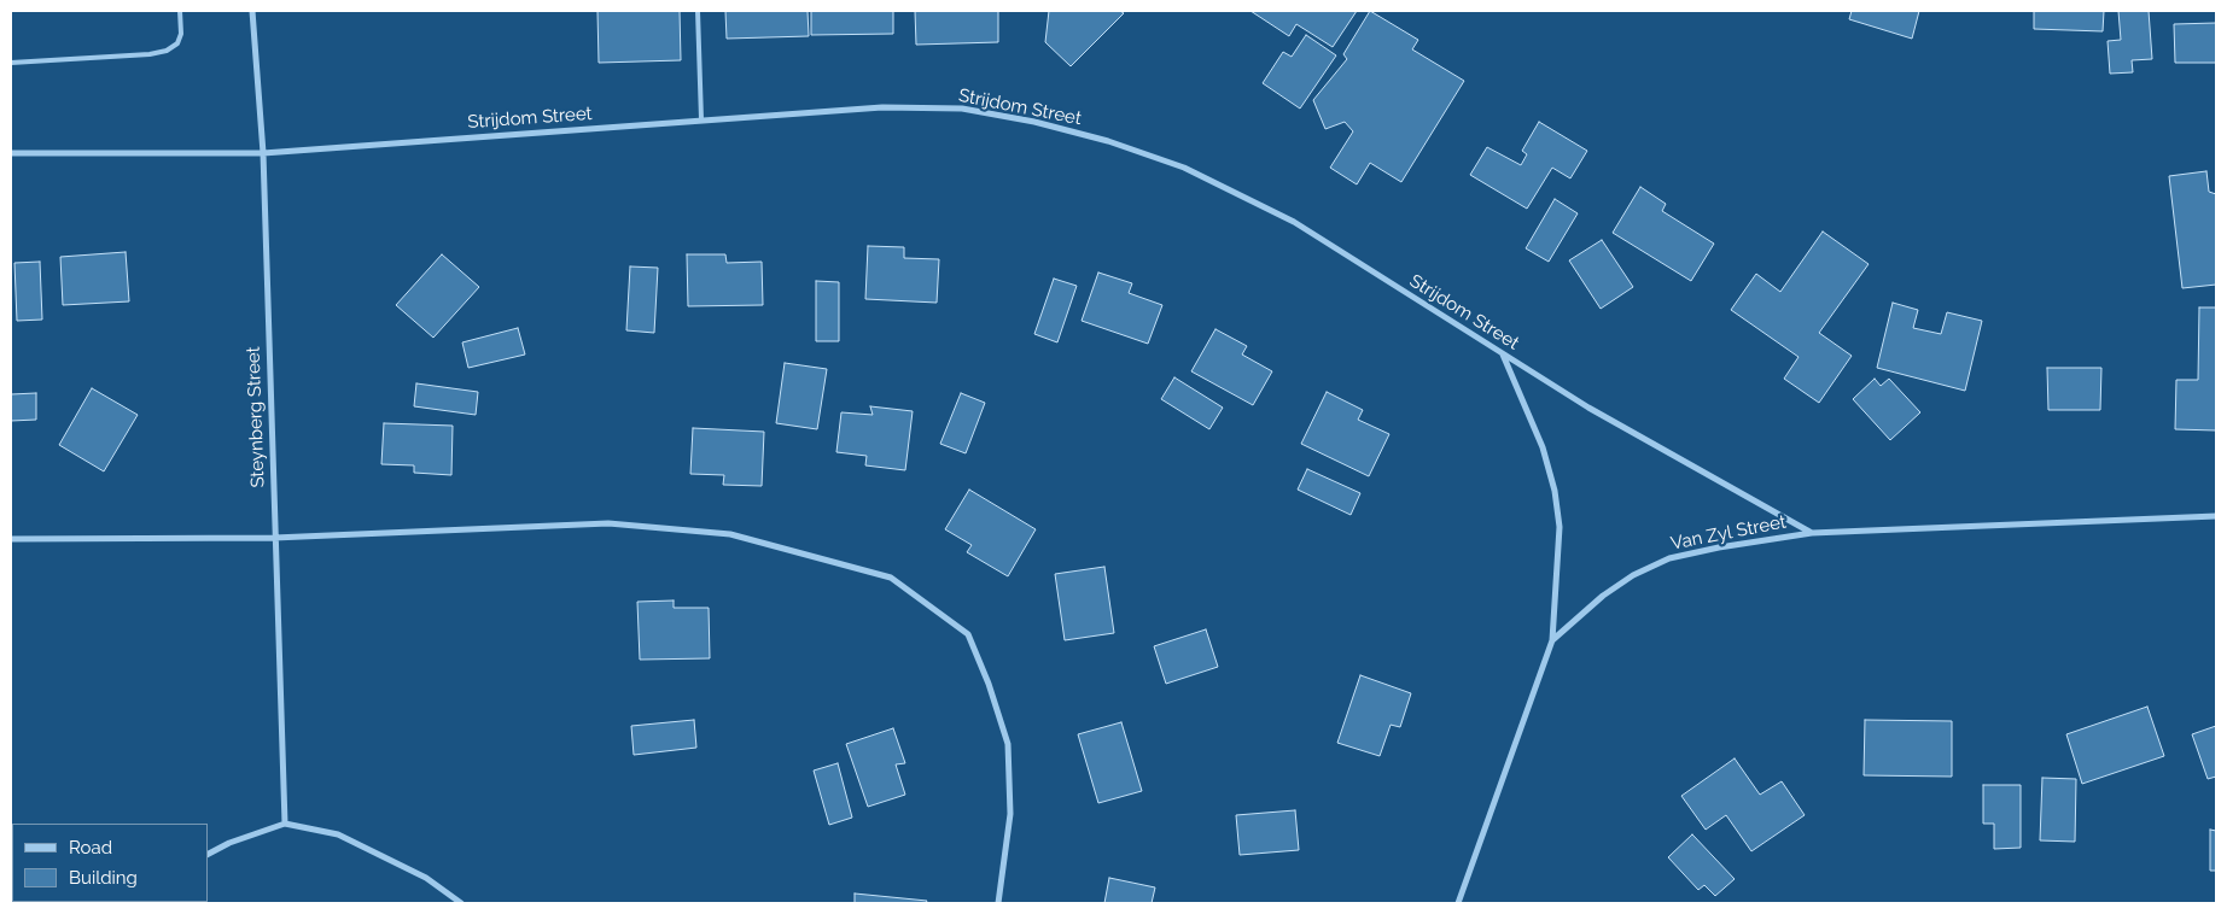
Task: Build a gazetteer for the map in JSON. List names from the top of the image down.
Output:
{
  "streets": {
    "street": ["Strijdom Street", "Steynberg Street", "Van Zyl Street"]
  },
  "crossings": [
    ["Strijdom Street", "Steynberg Street"],
    ["Strijdom Street", "Van Zyl Street"]
  ],
  "legend": ["Road", "Building"]
}
